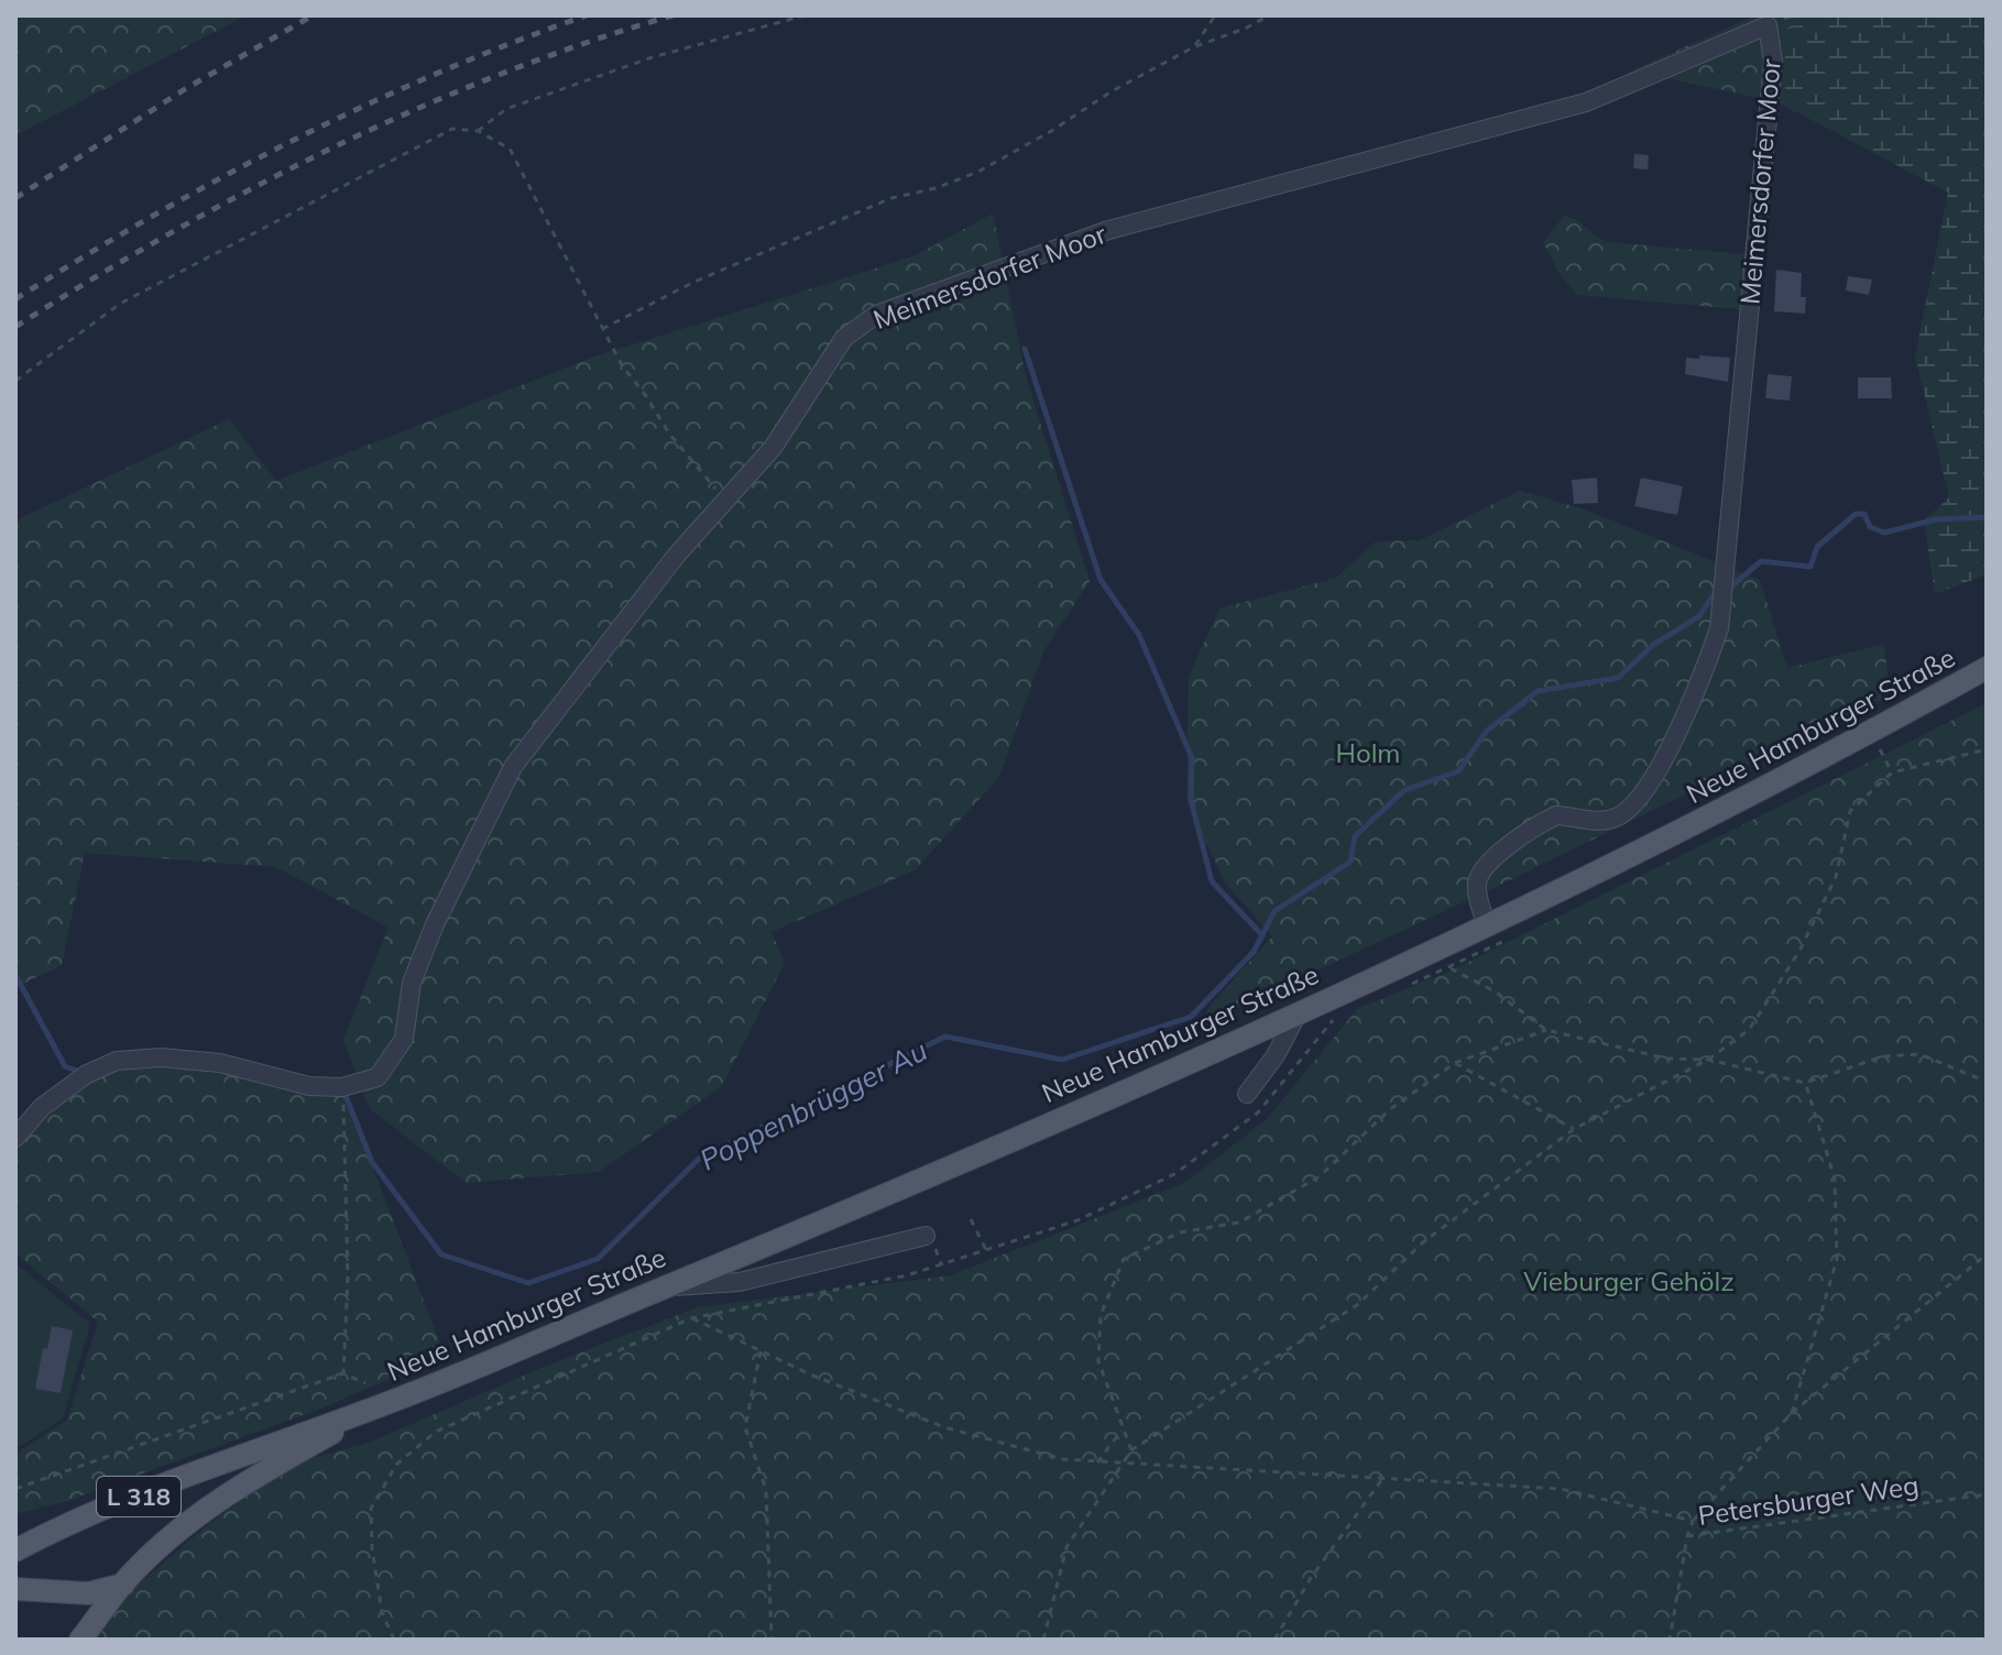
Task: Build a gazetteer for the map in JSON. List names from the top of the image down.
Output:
{
  "streets": {
    "main road": ["Neue Hamburger Straße", "L 318"],
    "street": ["Meimersdorfer Moor"],
    "path": ["Petersburger Weg"]
  },
  "crossings": [
    ["Meimersdorfer Moor", "Neue Hamburger Straße"],
    ["Neue Hamburger Straße", "L 318"]
  ],
  "water": ["Poppenbrügger Au"],
  "parks": ["Holm", "Vieburger Gehölz"]
}
